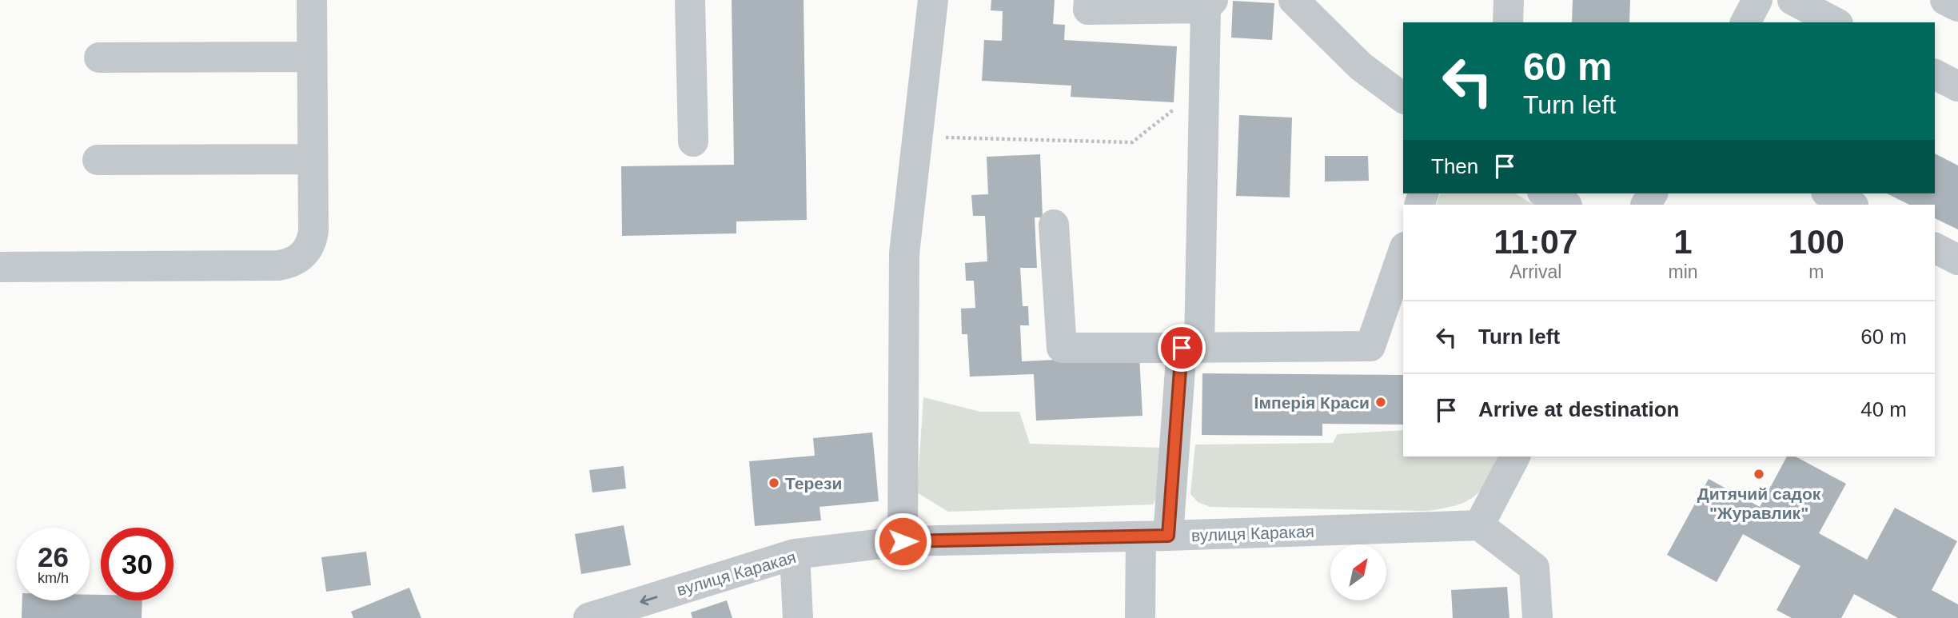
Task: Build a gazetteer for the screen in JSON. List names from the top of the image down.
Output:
{
  "streets": {
    "street": ["вулиця Каракая"]
  },
  "places": ["Імперія Краси", "Дитячий садок \"Журавлик\"", "Терези"],
  "north": "top right",
  "page": {
    "turn": ["60 m", "Turn left"],
    "then": "Then",
    "eta": [
      "11:07",
      "Arrival",
      "1",
      "min",
      "100",
      "m"
    ],
    "list": [
      {
        "name": "Turn left",
        "value": "60 m"
      },
      {
        "name": "Arrive at destination",
        "value": "40 m"
      }
    ],
    "speed": "26 km/h",
    "limit": "30"
  }
}
